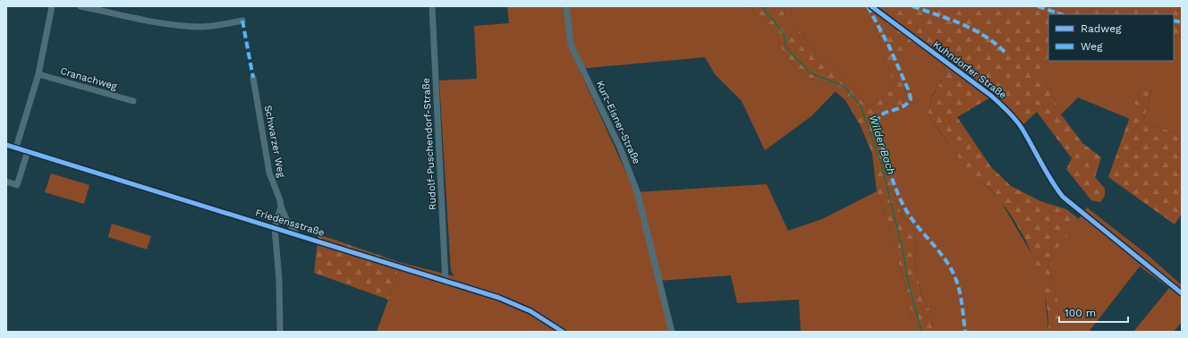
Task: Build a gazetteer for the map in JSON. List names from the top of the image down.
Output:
{
  "streets": {
    "street": [
      "Kuhndorfer Straße",
      "Cranachweg",
      "Kurt-Eisner-Straße",
      "Schwarzer Weg",
      "Rudolf-Puschendorf-Straße",
      "Friedensstraße"
    ]
  },
  "crossings": [
    ["Schwarzer Weg", "Friedensstraße"],
    ["Rudolf-Puschendorf-Straße", "Friedensstraße"]
  ],
  "water": ["Wilder Bach"],
  "legend": ["Radweg", "Weg"],
  "scale_bar": "100 m"
}
